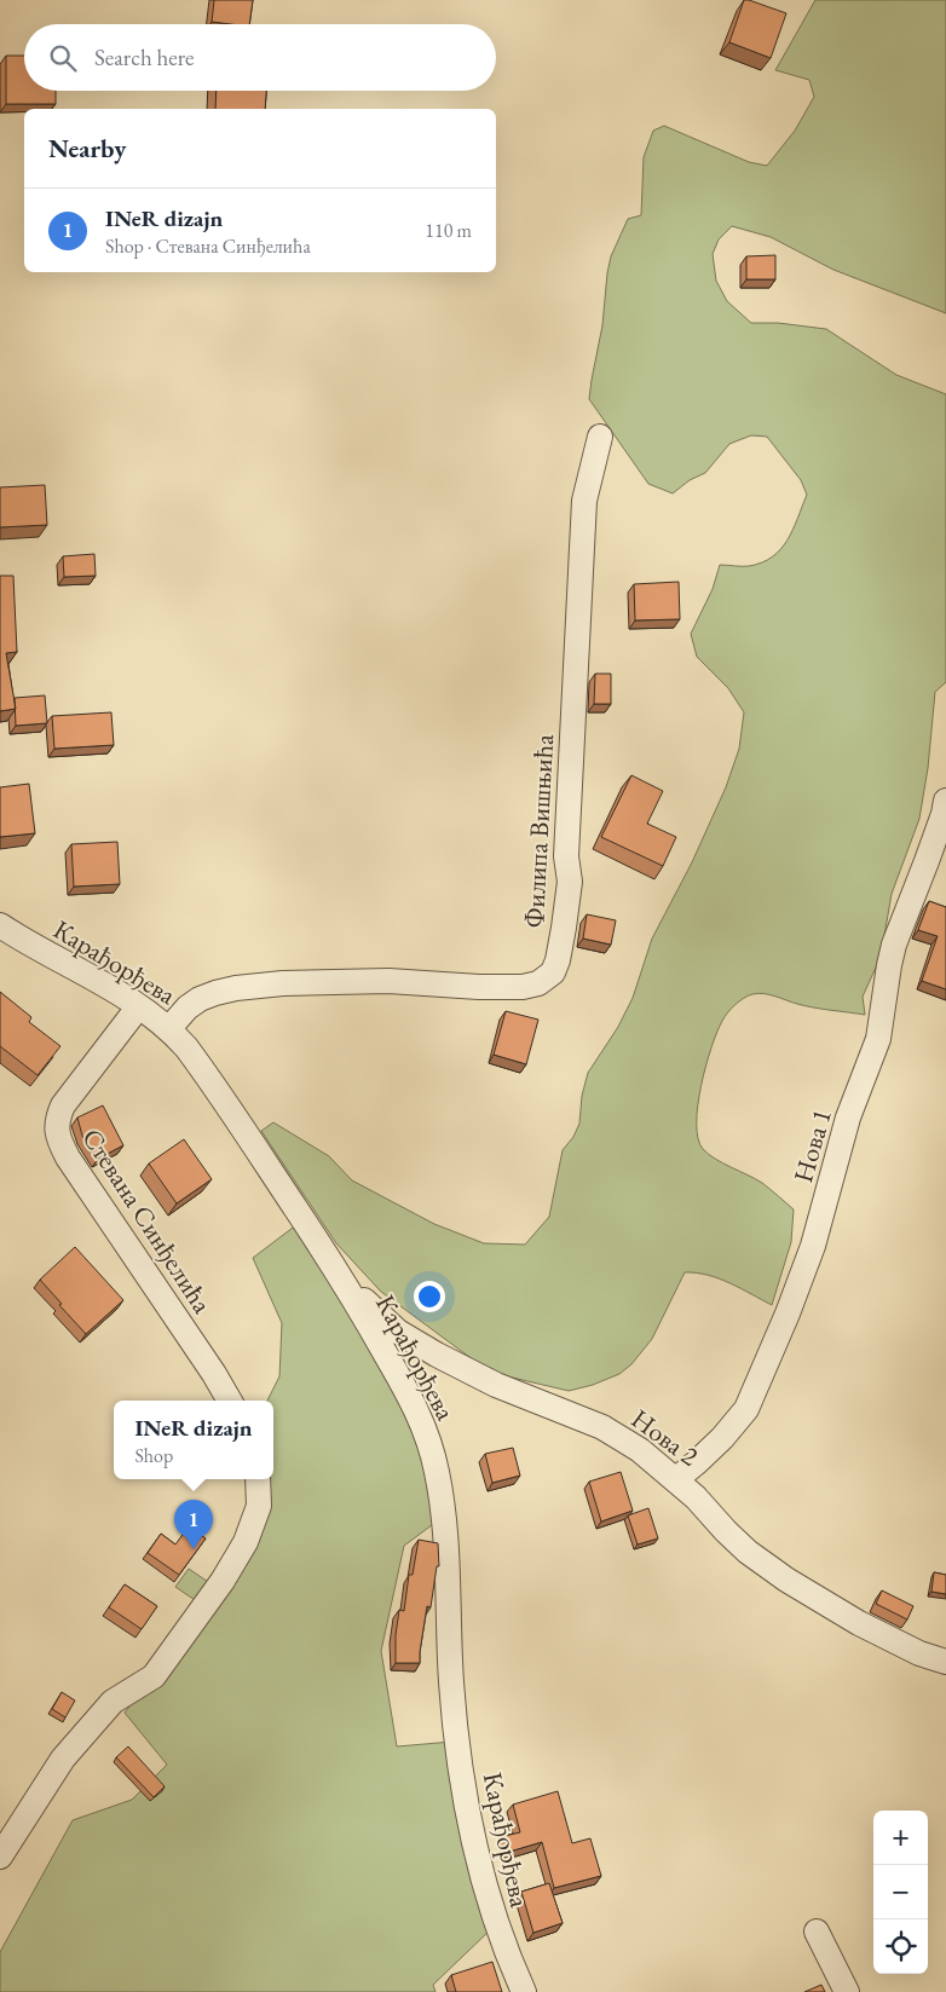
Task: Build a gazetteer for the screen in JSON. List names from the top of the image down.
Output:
{
  "streets": {
    "street": [
      "Филипа Вишњића",
      "Карађорђева",
      "Нова 1",
      "Стевана Синђелића",
      "Нова 2"
    ]
  },
  "crossings": [
    ["Филипа Вишњића", "Карађорђева"],
    ["Карађорђева", "Стевана Синђелића"],
    ["Карађорђева", "Нова 2"],
    ["Нова 1", "Нова 2"]
  ],
  "page": {
    "search": "Search here",
    "heading": "Nearby",
    "list": [
      {
        "mark": "1",
        "name": "INeR dizajn",
        "note": "Shop · Стевана Синђелића",
        "value": "110 m"
      }
    ],
    "popup": ["INeR dizajn", "Shop"],
    "pins": "1",
    "map_buttons": ["+", "−"]
  }
}
